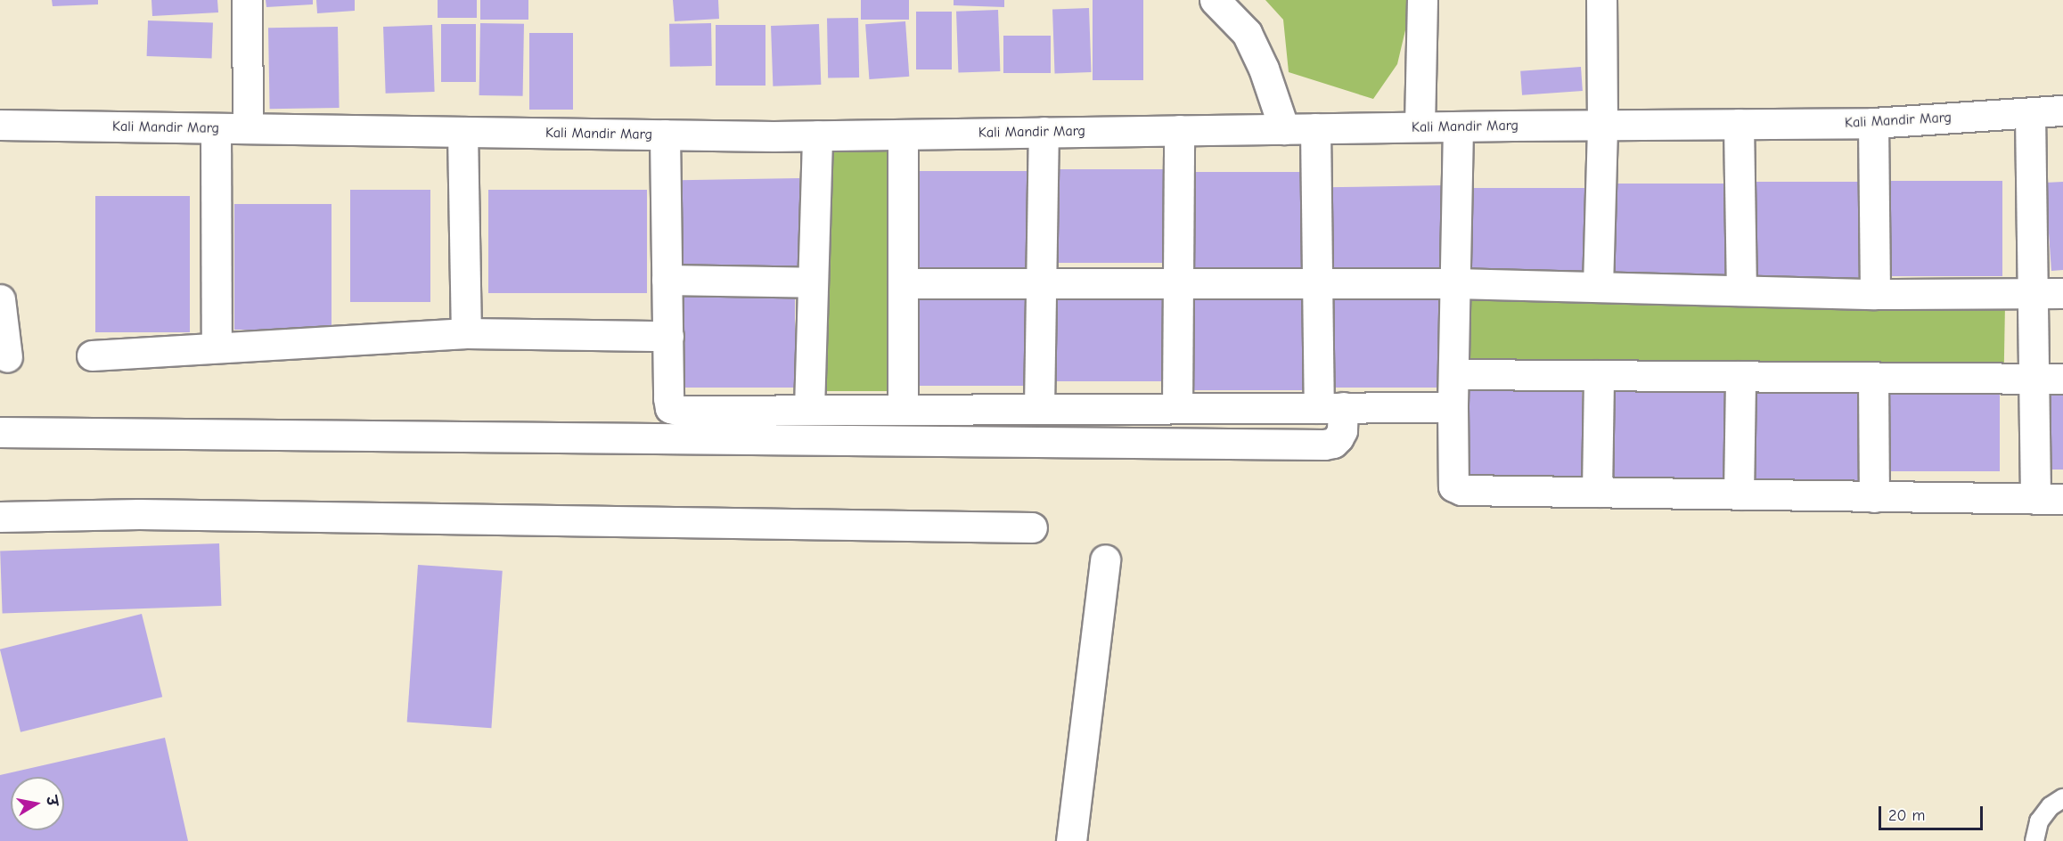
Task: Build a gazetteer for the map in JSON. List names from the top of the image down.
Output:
{
  "streets": {
    "street": ["Kali Mandir Marg"]
  },
  "scale_bar": "20 m",
  "north": "right"
}
